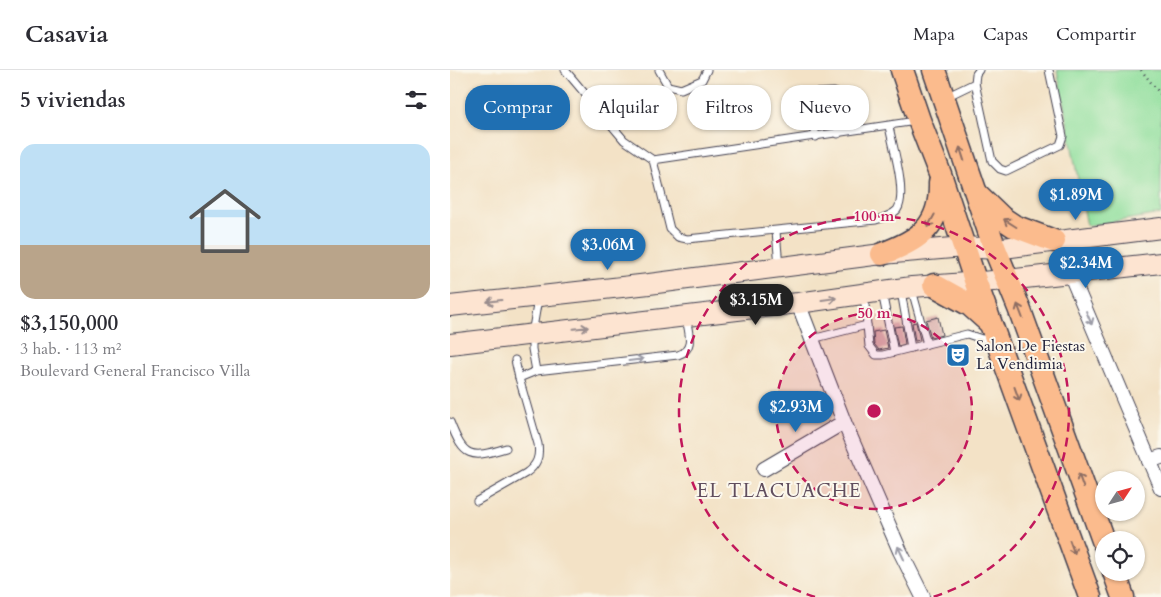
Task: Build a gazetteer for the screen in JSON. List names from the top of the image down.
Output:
{
  "districts": ["EL TLACUACHE"],
  "places": {
    "theatre": ["Salon De Fiestas La Vendimia"]
  },
  "north": "top right",
  "page": {
    "header": "Casavia",
    "nav": ["Mapa", "Capas", "Compartir"],
    "heading": "5 viviendas",
    "chip": [
      "Comprar",
      "Alquilar",
      "Filtros",
      "Nuevo"
    ],
    "list": [
      {
        "name": "$3,150,000",
        "note": "3 hab. · 113 m² · Boulevard General Francisco Villa"
      }
    ],
    "price": [
      "$1.89M",
      "$3.06M",
      "$2.34M",
      "$3.15M",
      "$2.93M"
    ]
  },
  "rings": ["100 m", "50 m"]
}
